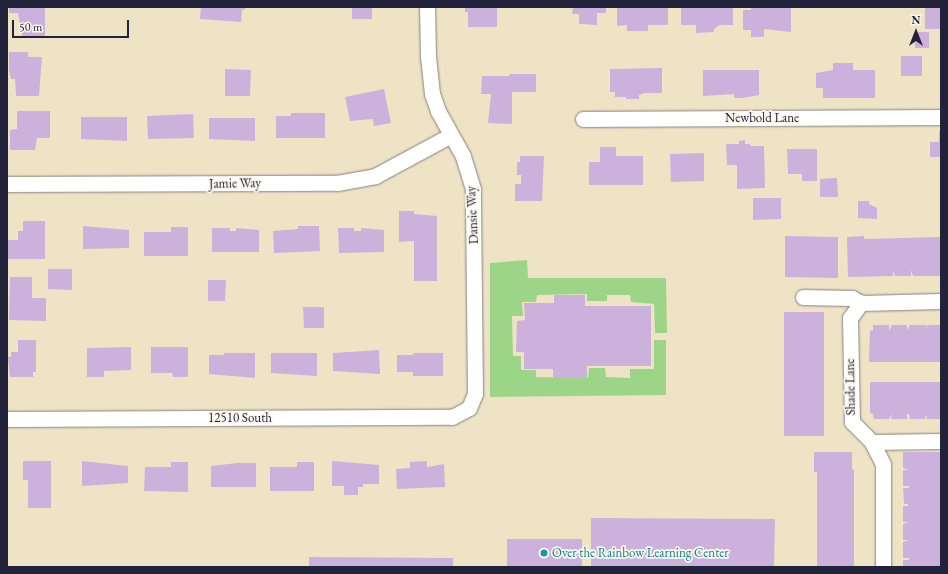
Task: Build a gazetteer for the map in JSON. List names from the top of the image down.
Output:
{
  "streets": {
    "street": [
      "Newbold Lane",
      "Jamie Way",
      "Dansie Way",
      "Shade Lane",
      "12510 South"
    ]
  },
  "crossings": [
    ["Jamie Way", "Dansie Way"],
    ["Dansie Way", "12510 South"]
  ],
  "places": ["Over the Rainbow Learning Center"],
  "scale_bar": "50 m",
  "north": "top"
}
